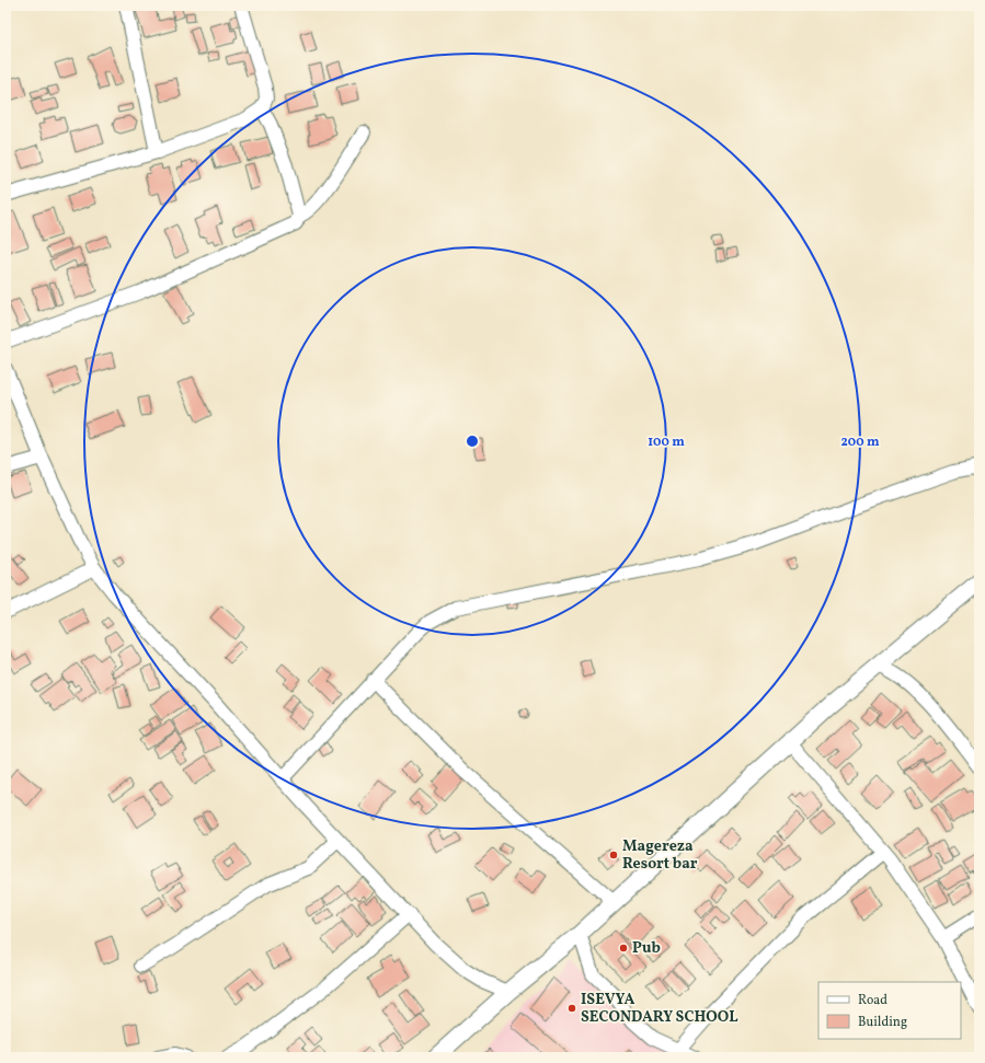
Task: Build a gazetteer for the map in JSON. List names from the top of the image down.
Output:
{
  "places": ["Magereza Resort bar", "Pub", "ISEVYA SECONDARY SCHOOL"],
  "legend": ["Road", "Building"],
  "rings": ["100 m", "200 m"]
}
